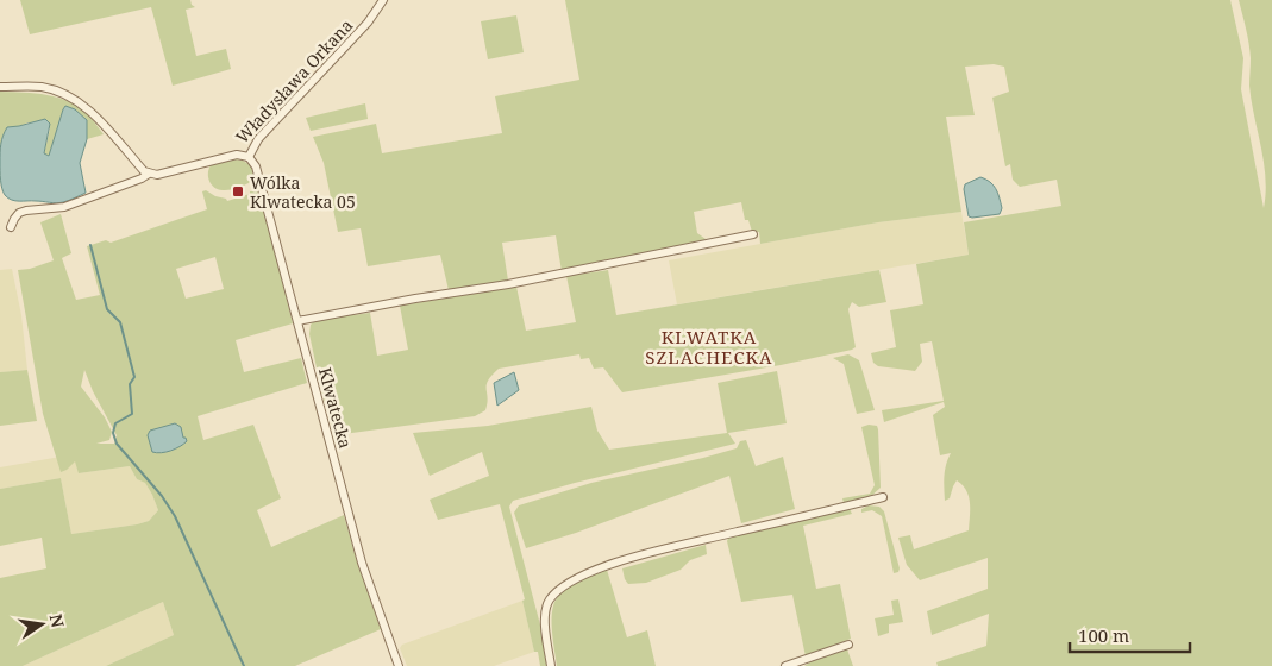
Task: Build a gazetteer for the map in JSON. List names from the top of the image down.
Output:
{
  "streets": {
    "street": ["Władysława Orkana", "Klwatecka"]
  },
  "crossings": [
    ["Władysława Orkana", "Klwatecka"]
  ],
  "districts": ["KLWATKA SZLACHECKA"],
  "places": {
    "transit": ["Wólka Klwatecka 05"]
  },
  "scale_bar": "100 m",
  "north": "right"
}
